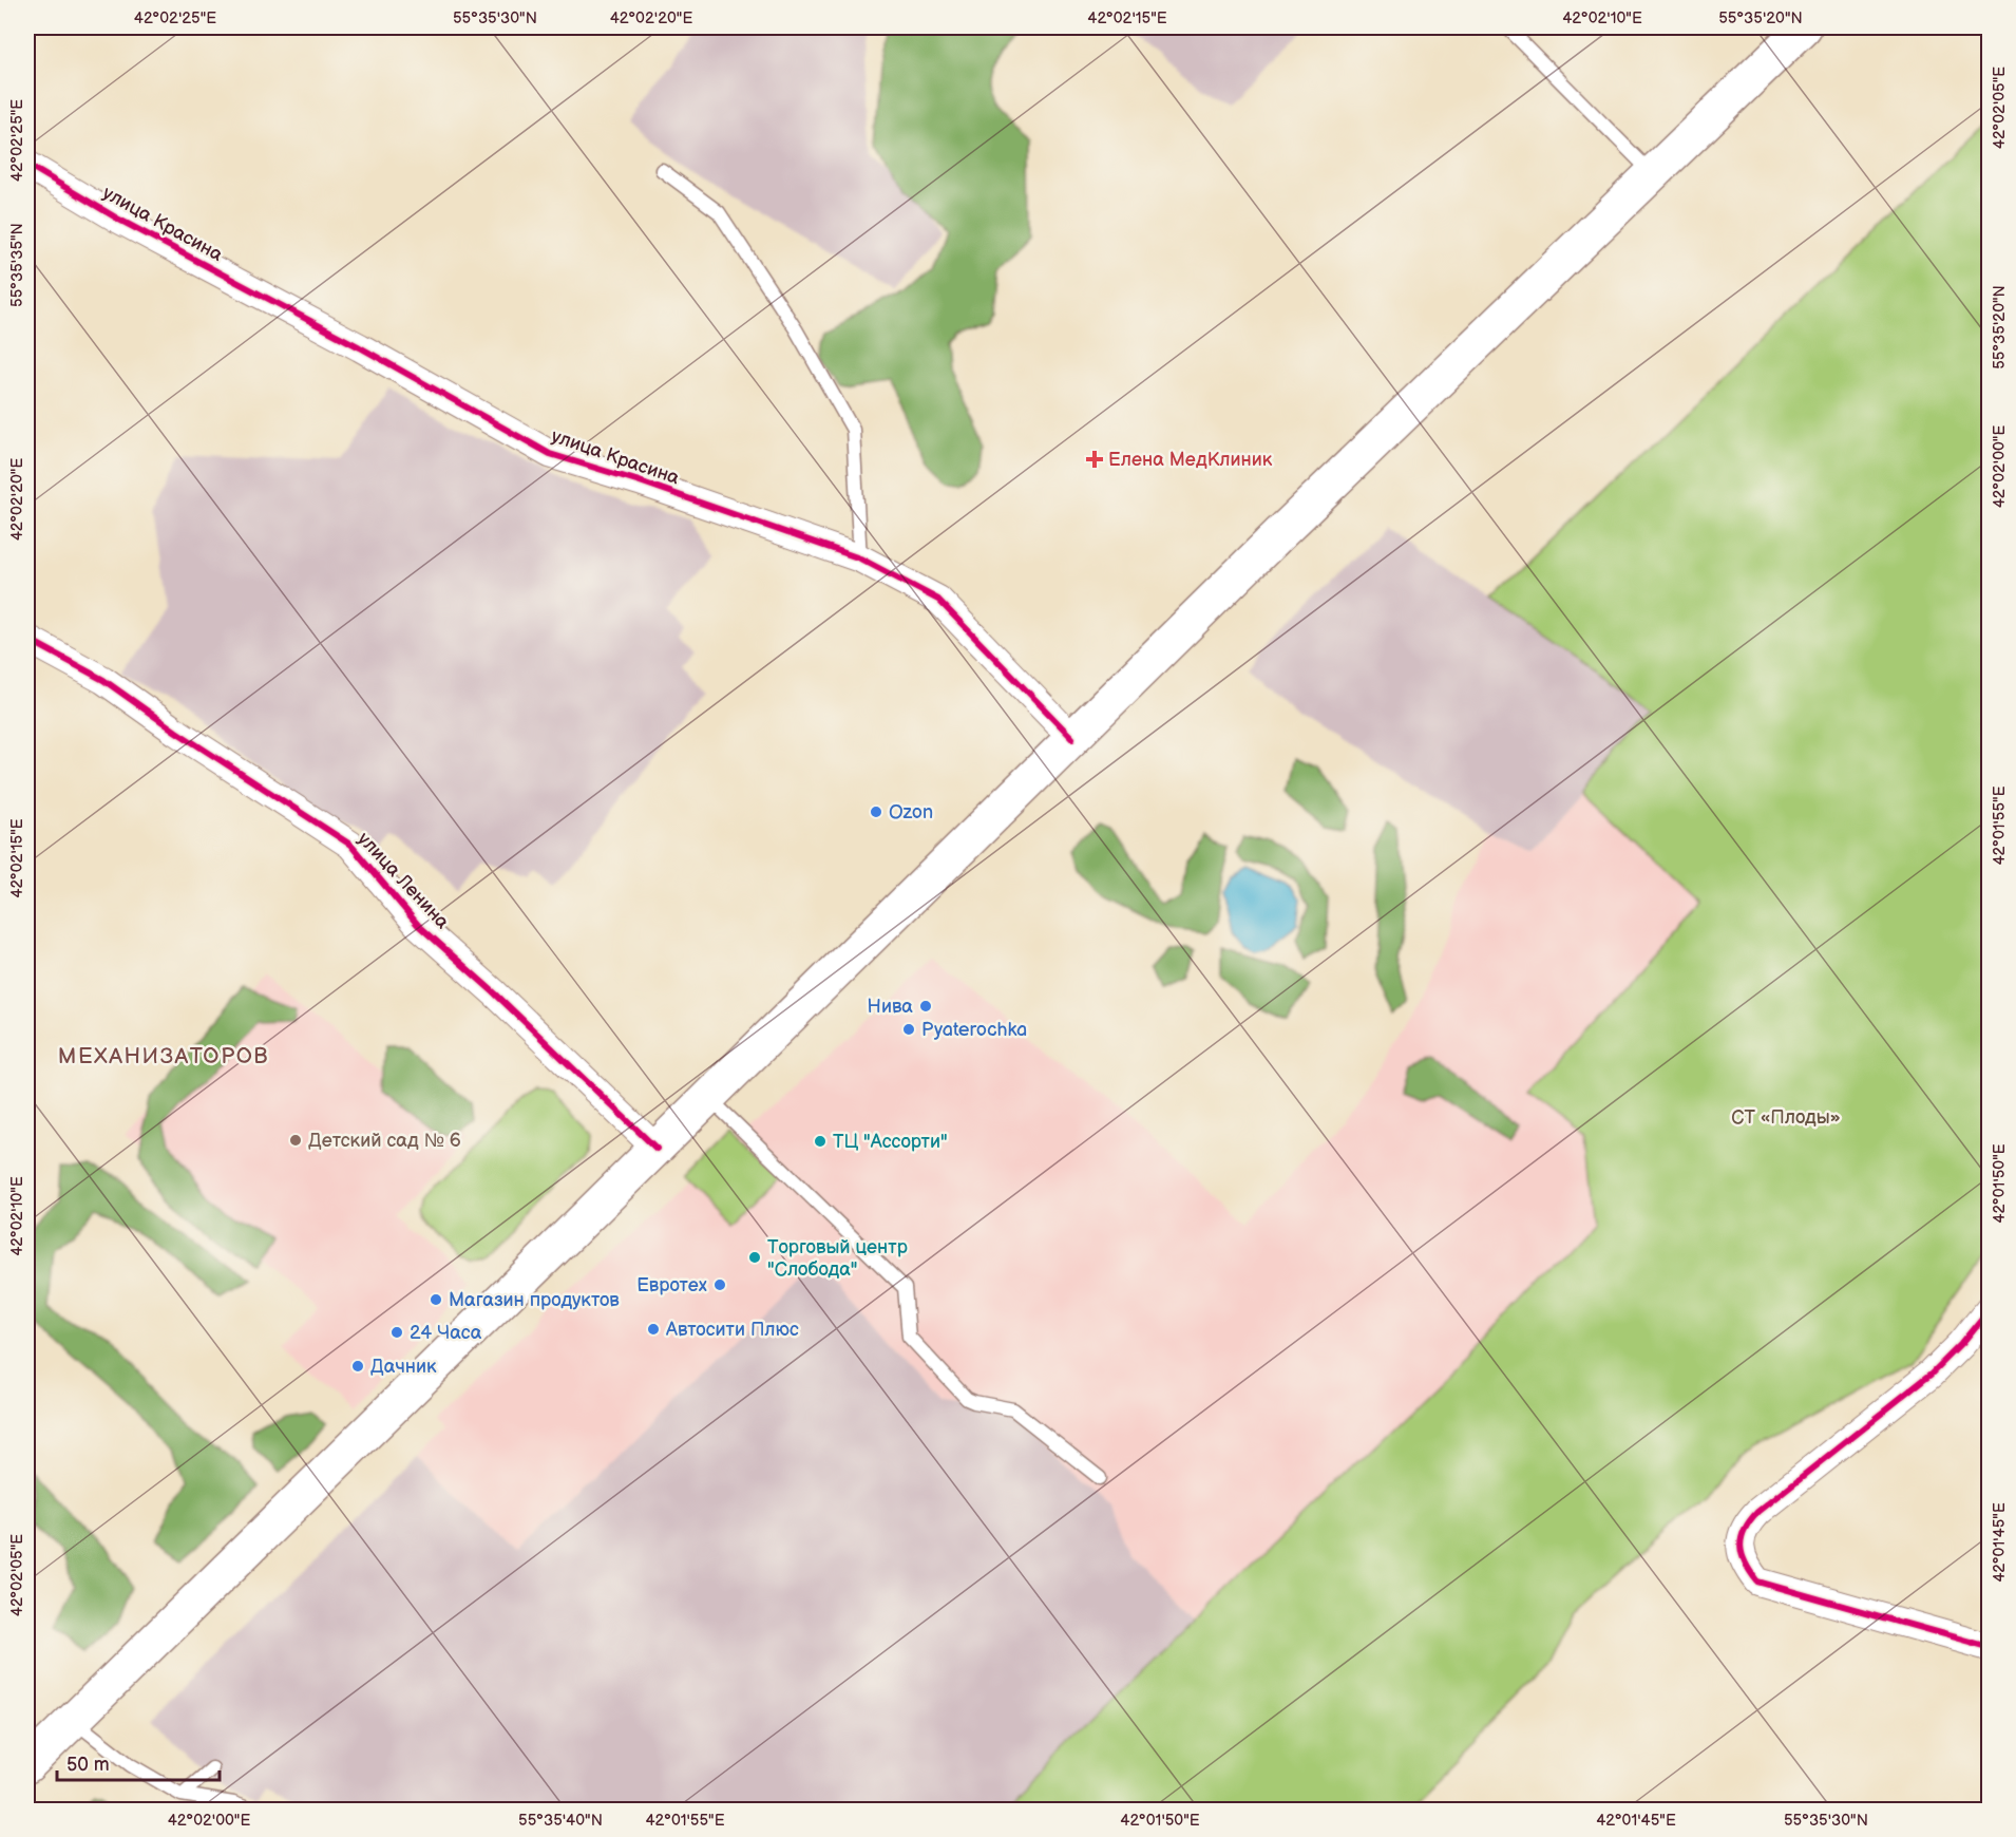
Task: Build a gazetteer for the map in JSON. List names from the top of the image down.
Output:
{
  "streets": {
    "street": ["улица Красина", "улица Ленина"]
  },
  "districts": ["МЕХАНИЗАТОРОВ"],
  "parks": ["СТ «Плоды»"],
  "places": {
    "health": ["Елена МедКлиник"],
    "other": [
      "Ozon",
      "Нива",
      "Pyaterochka",
      "Детский сад № 6",
      "ТЦ \"Ассорти\"",
      "Торговый центр \"Слобода\"",
      "Евротех",
      "Магазин продуктов",
      "Автосити Плюс",
      "24 Часа",
      "Дачник"
    ]
  },
  "scale_bar": "50 m",
  "coordinates": [
    "42°02'25\"E",
    "55°35'30\"N",
    "42°02'20\"E",
    "42°02'15\"E",
    "42°02'10\"E",
    "55°35'20\"N",
    "42°02'05\"E",
    "55°35'35\"N",
    "42°02'00\"E",
    "42°01'55\"E",
    "42°01'50\"E",
    "42°01'45\"E",
    "55°35'40\"N"
  ]
}
